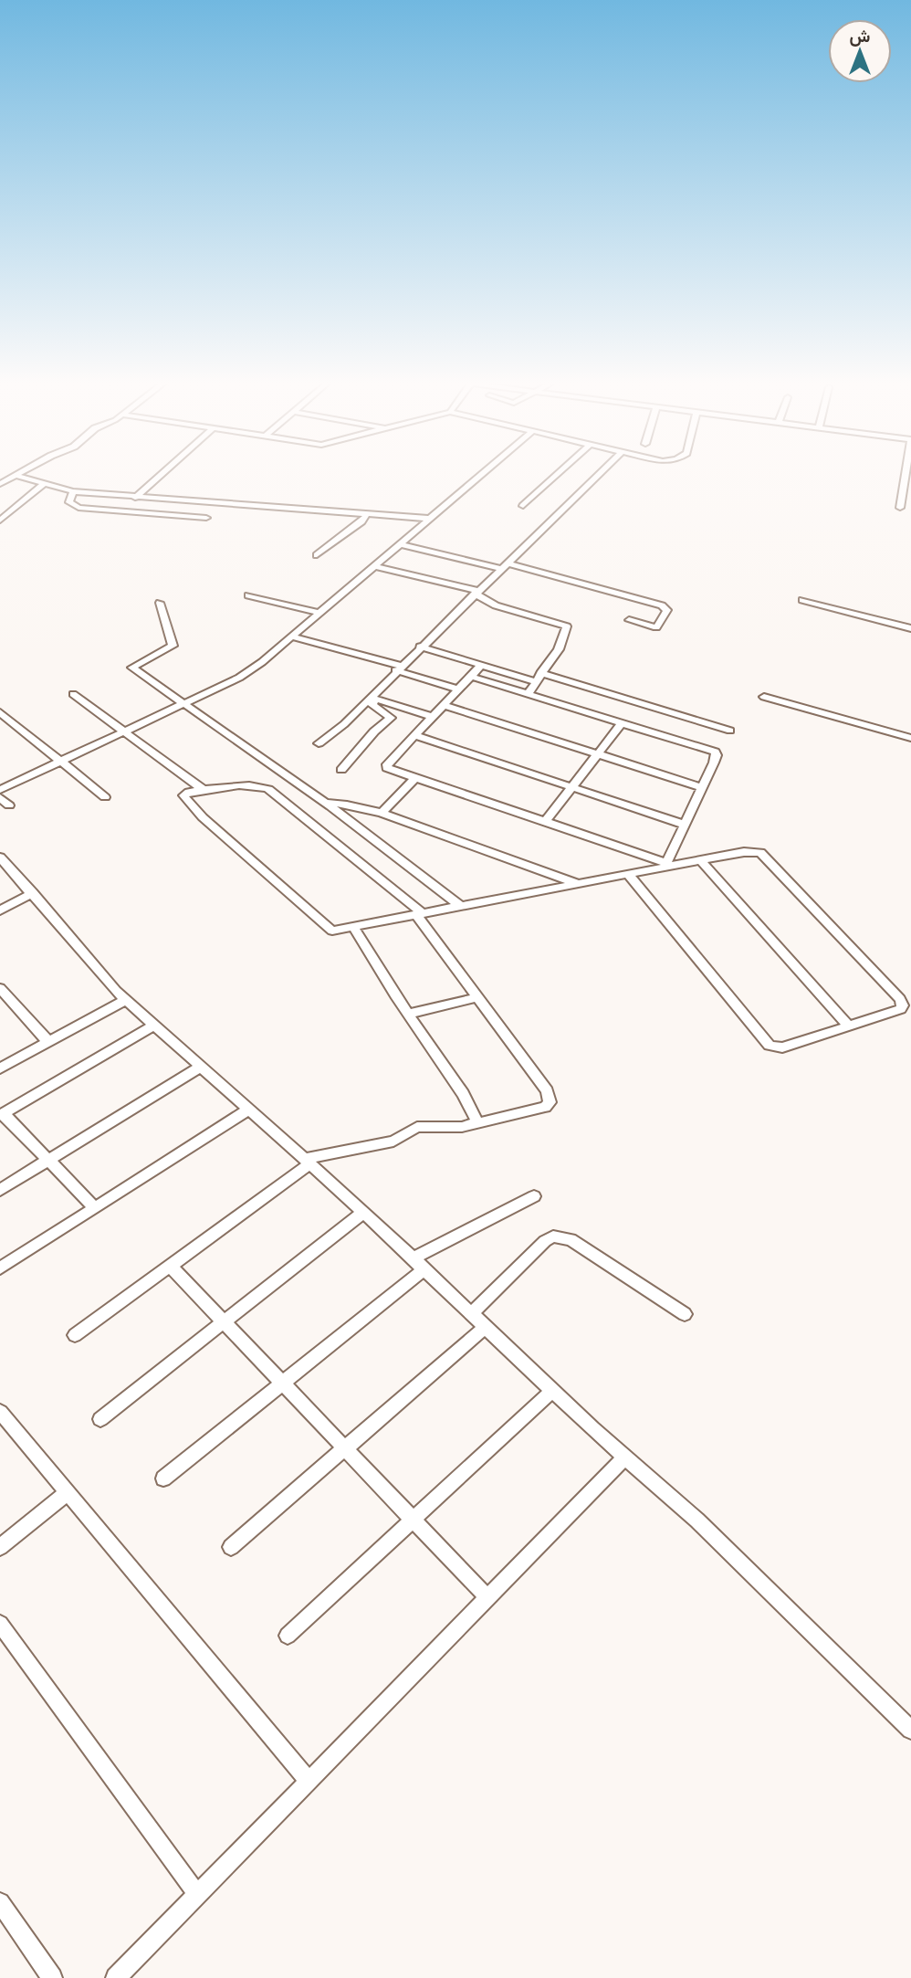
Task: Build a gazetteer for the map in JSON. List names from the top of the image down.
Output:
{
  "north": "top"
}
